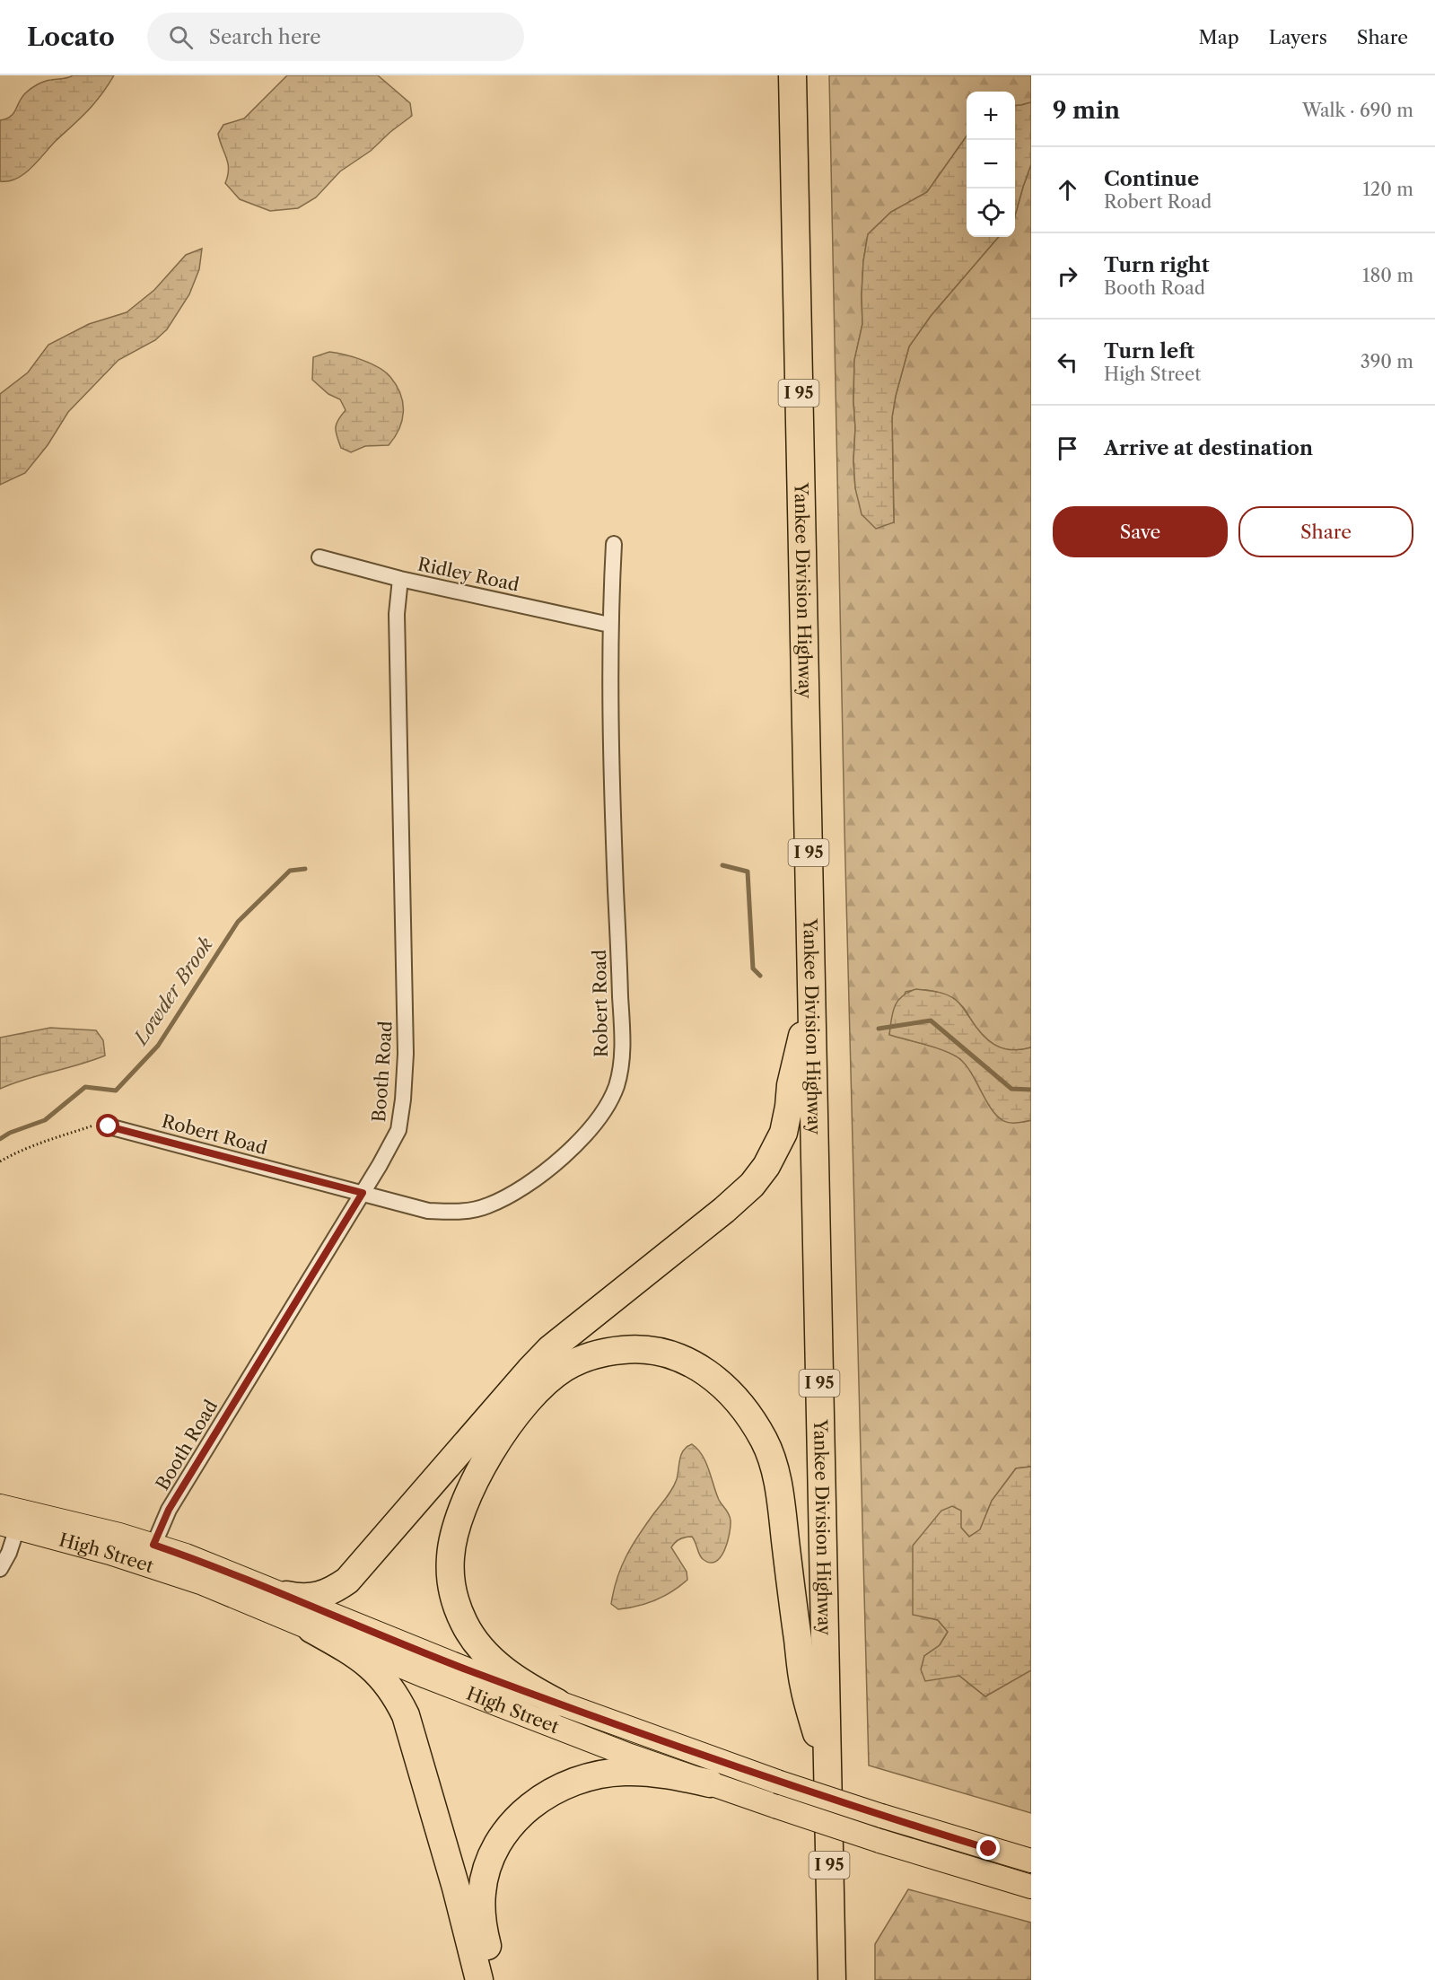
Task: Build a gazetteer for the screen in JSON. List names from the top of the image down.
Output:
{
  "streets": {
    "highway": ["I 95", "Yankee Division Highway"],
    "main road": ["High Street"],
    "street": ["Ridley Road", "Robert Road", "Booth Road"]
  },
  "crossings": [
    ["Ridley Road", "Robert Road"],
    ["Ridley Road", "Booth Road"],
    ["Robert Road", "Booth Road"],
    ["Booth Road", "High Street"]
  ],
  "water": ["Lowder Brook"],
  "page": {
    "header": "Locato",
    "search": "Search here",
    "nav": ["Map", "Layers", "Share"],
    "heading": ["9 min", "Walk · 690 m"],
    "map_buttons": ["+", "−"],
    "list": [
      ["Continue", "Robert Road", "120 m"],
      ["Turn right", "Booth Road", "180 m"],
      ["Turn left", "High Street", "390 m"],
      "Arrive at destination"
    ],
    "buttons": ["Save", "Share"]
  }
}
